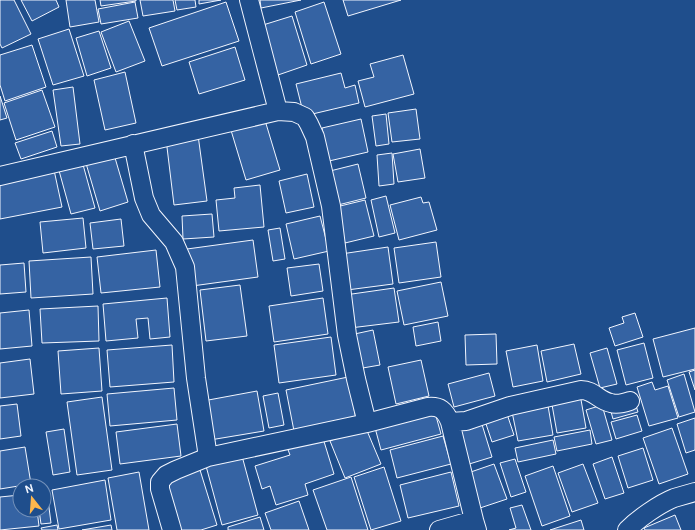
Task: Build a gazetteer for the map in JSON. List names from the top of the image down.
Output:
{
  "north": "top"
}
